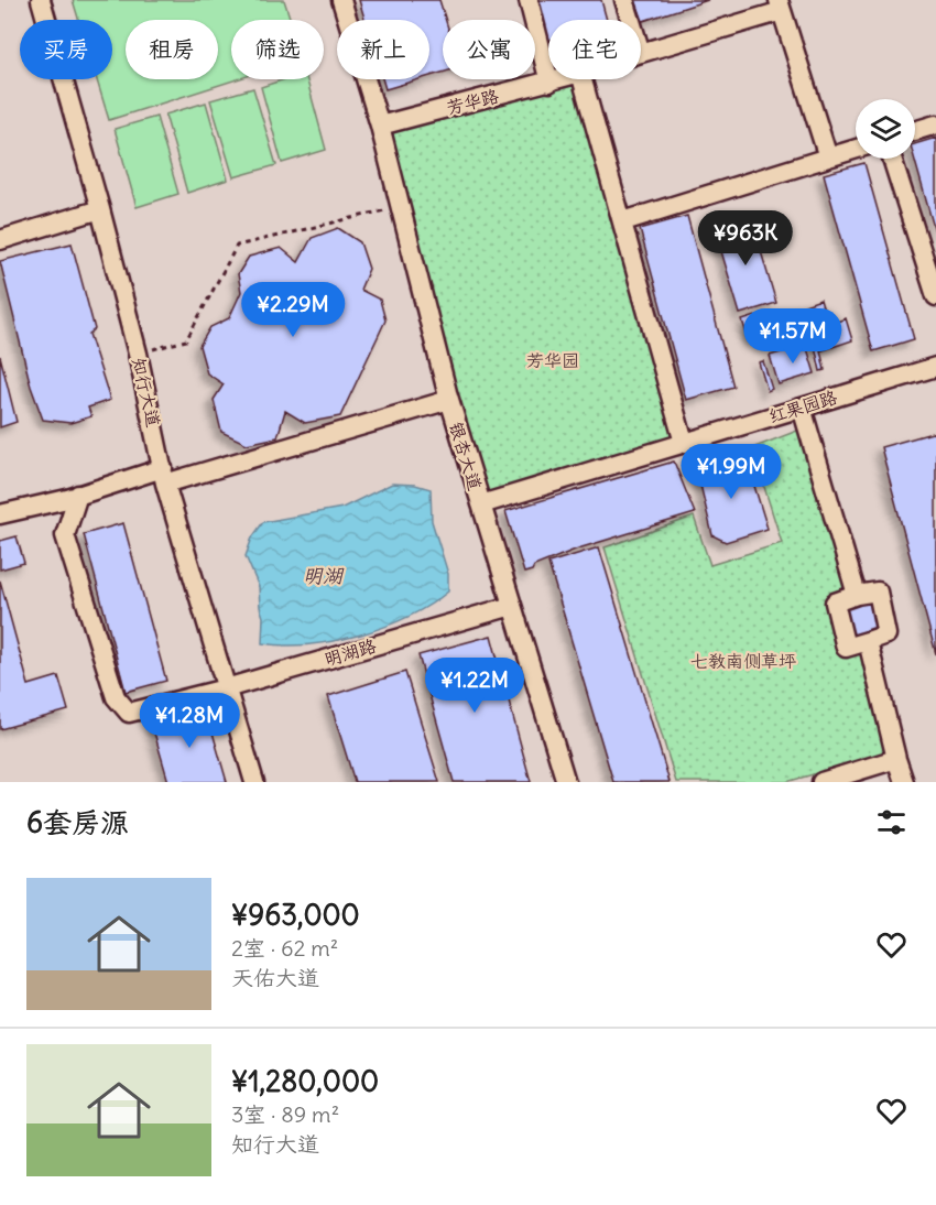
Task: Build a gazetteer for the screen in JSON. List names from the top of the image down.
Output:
{
  "streets": {
    "street": [
      "芳华路",
      "知行大道",
      "红果园路",
      "银杏大道",
      "明湖路"
    ]
  },
  "crossings": [
    ["芳华路", "银杏大道"],
    ["知行大道", "明湖路"],
    ["红果园路", "银杏大道"],
    ["银杏大道", "明湖路"]
  ],
  "water": ["明湖"],
  "parks": ["芳华园", "七教南侧草坪"],
  "page": {
    "chip": [
      "买房",
      "租房",
      "筛选",
      "新上",
      "公寓",
      "住宅"
    ],
    "price": [
      "¥963K",
      "¥2.29M",
      "¥1.57M",
      "¥1.99M",
      "¥1.22M",
      "¥1.28M"
    ],
    "heading": "6套房源",
    "list": [
      {
        "name": "¥963,000",
        "note": "2室 · 62 m² · 天佑大道"
      },
      {
        "name": "¥1,280,000",
        "note": "3室 · 89 m² · 知行大道"
      }
    ]
  }
}
